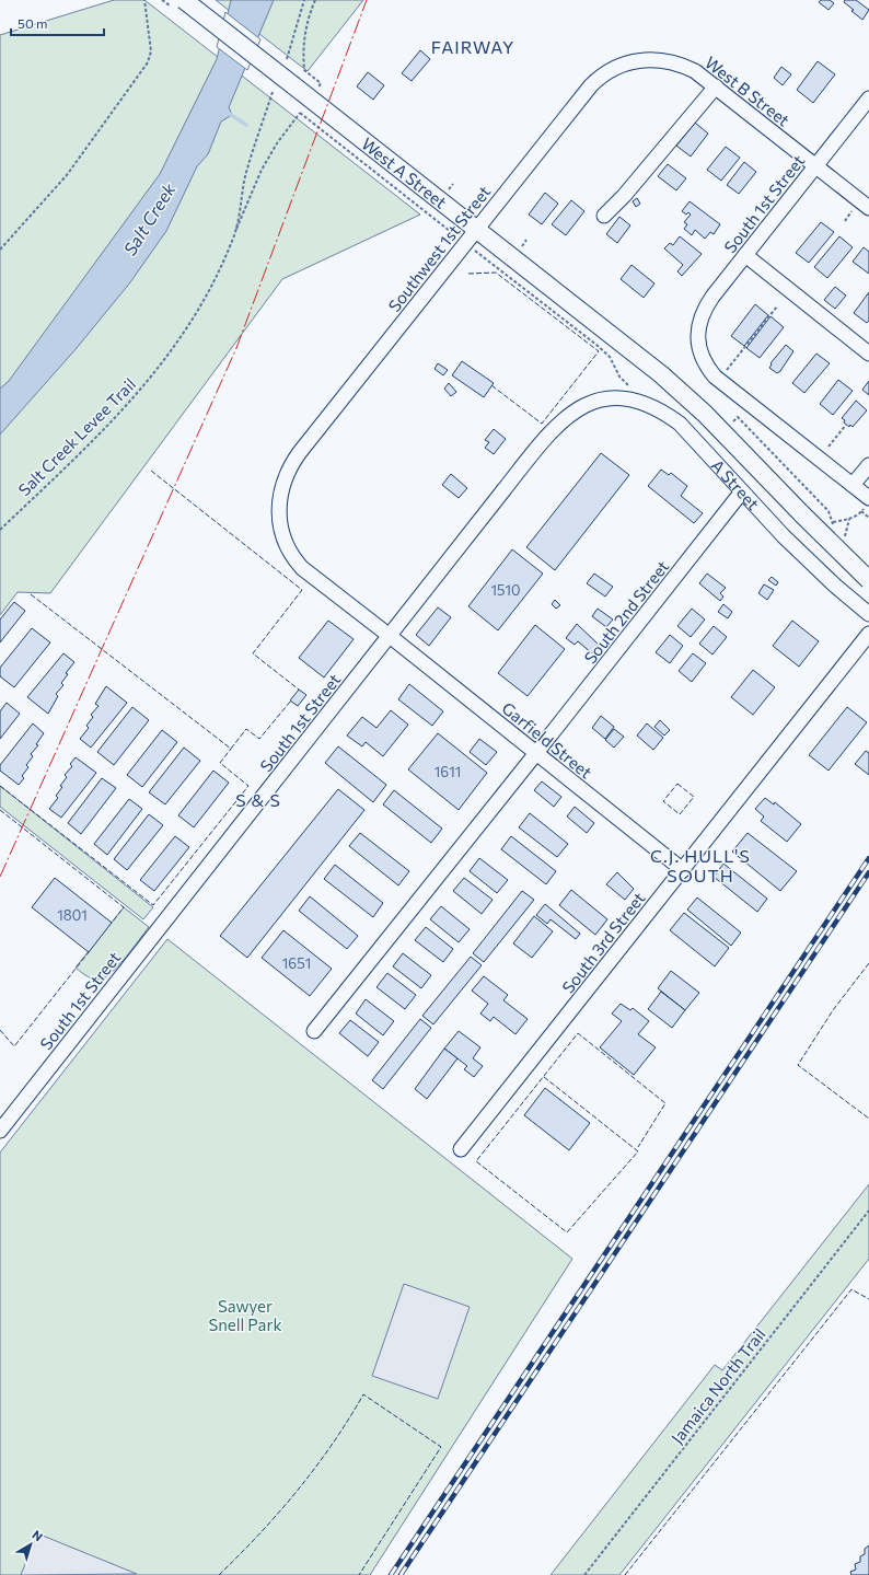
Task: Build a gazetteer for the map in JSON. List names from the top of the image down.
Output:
{
  "streets": {
    "main road": ["West A Street", "A Street"],
    "street": [
      "West B Street",
      "South 1st Street",
      "Southwest 1st Street",
      "South 2nd Street",
      "Garfield Street",
      "South 3rd Street"
    ],
    "path": ["Salt Creek Levee Trail", "Jamaica North Trail"]
  },
  "crossings": [
    ["West B Street", "South 1st Street"],
    ["West B Street", "Southwest 1st Street"],
    ["West A Street", "Southwest 1st Street"],
    ["West A Street", "A Street"],
    ["South 1st Street", "Southwest 1st Street"],
    ["South 1st Street", "A Street"],
    ["South 1st Street", "Garfield Street"],
    ["Southwest 1st Street", "Garfield Street"],
    ["A Street", "South 2nd Street"],
    ["South 2nd Street", "Garfield Street"],
    ["Garfield Street", "South 3rd Street"]
  ],
  "districts": ["FAIRWAY", "S & S", "C.J. HULL'S SOUTH"],
  "water": ["Salt Creek"],
  "parks": ["Sawyer Snell Park"],
  "house_numbers": [
    "1510",
    "1611",
    "1801",
    "1651"
  ],
  "scale_bar": "50 m",
  "north": "top right"
}
